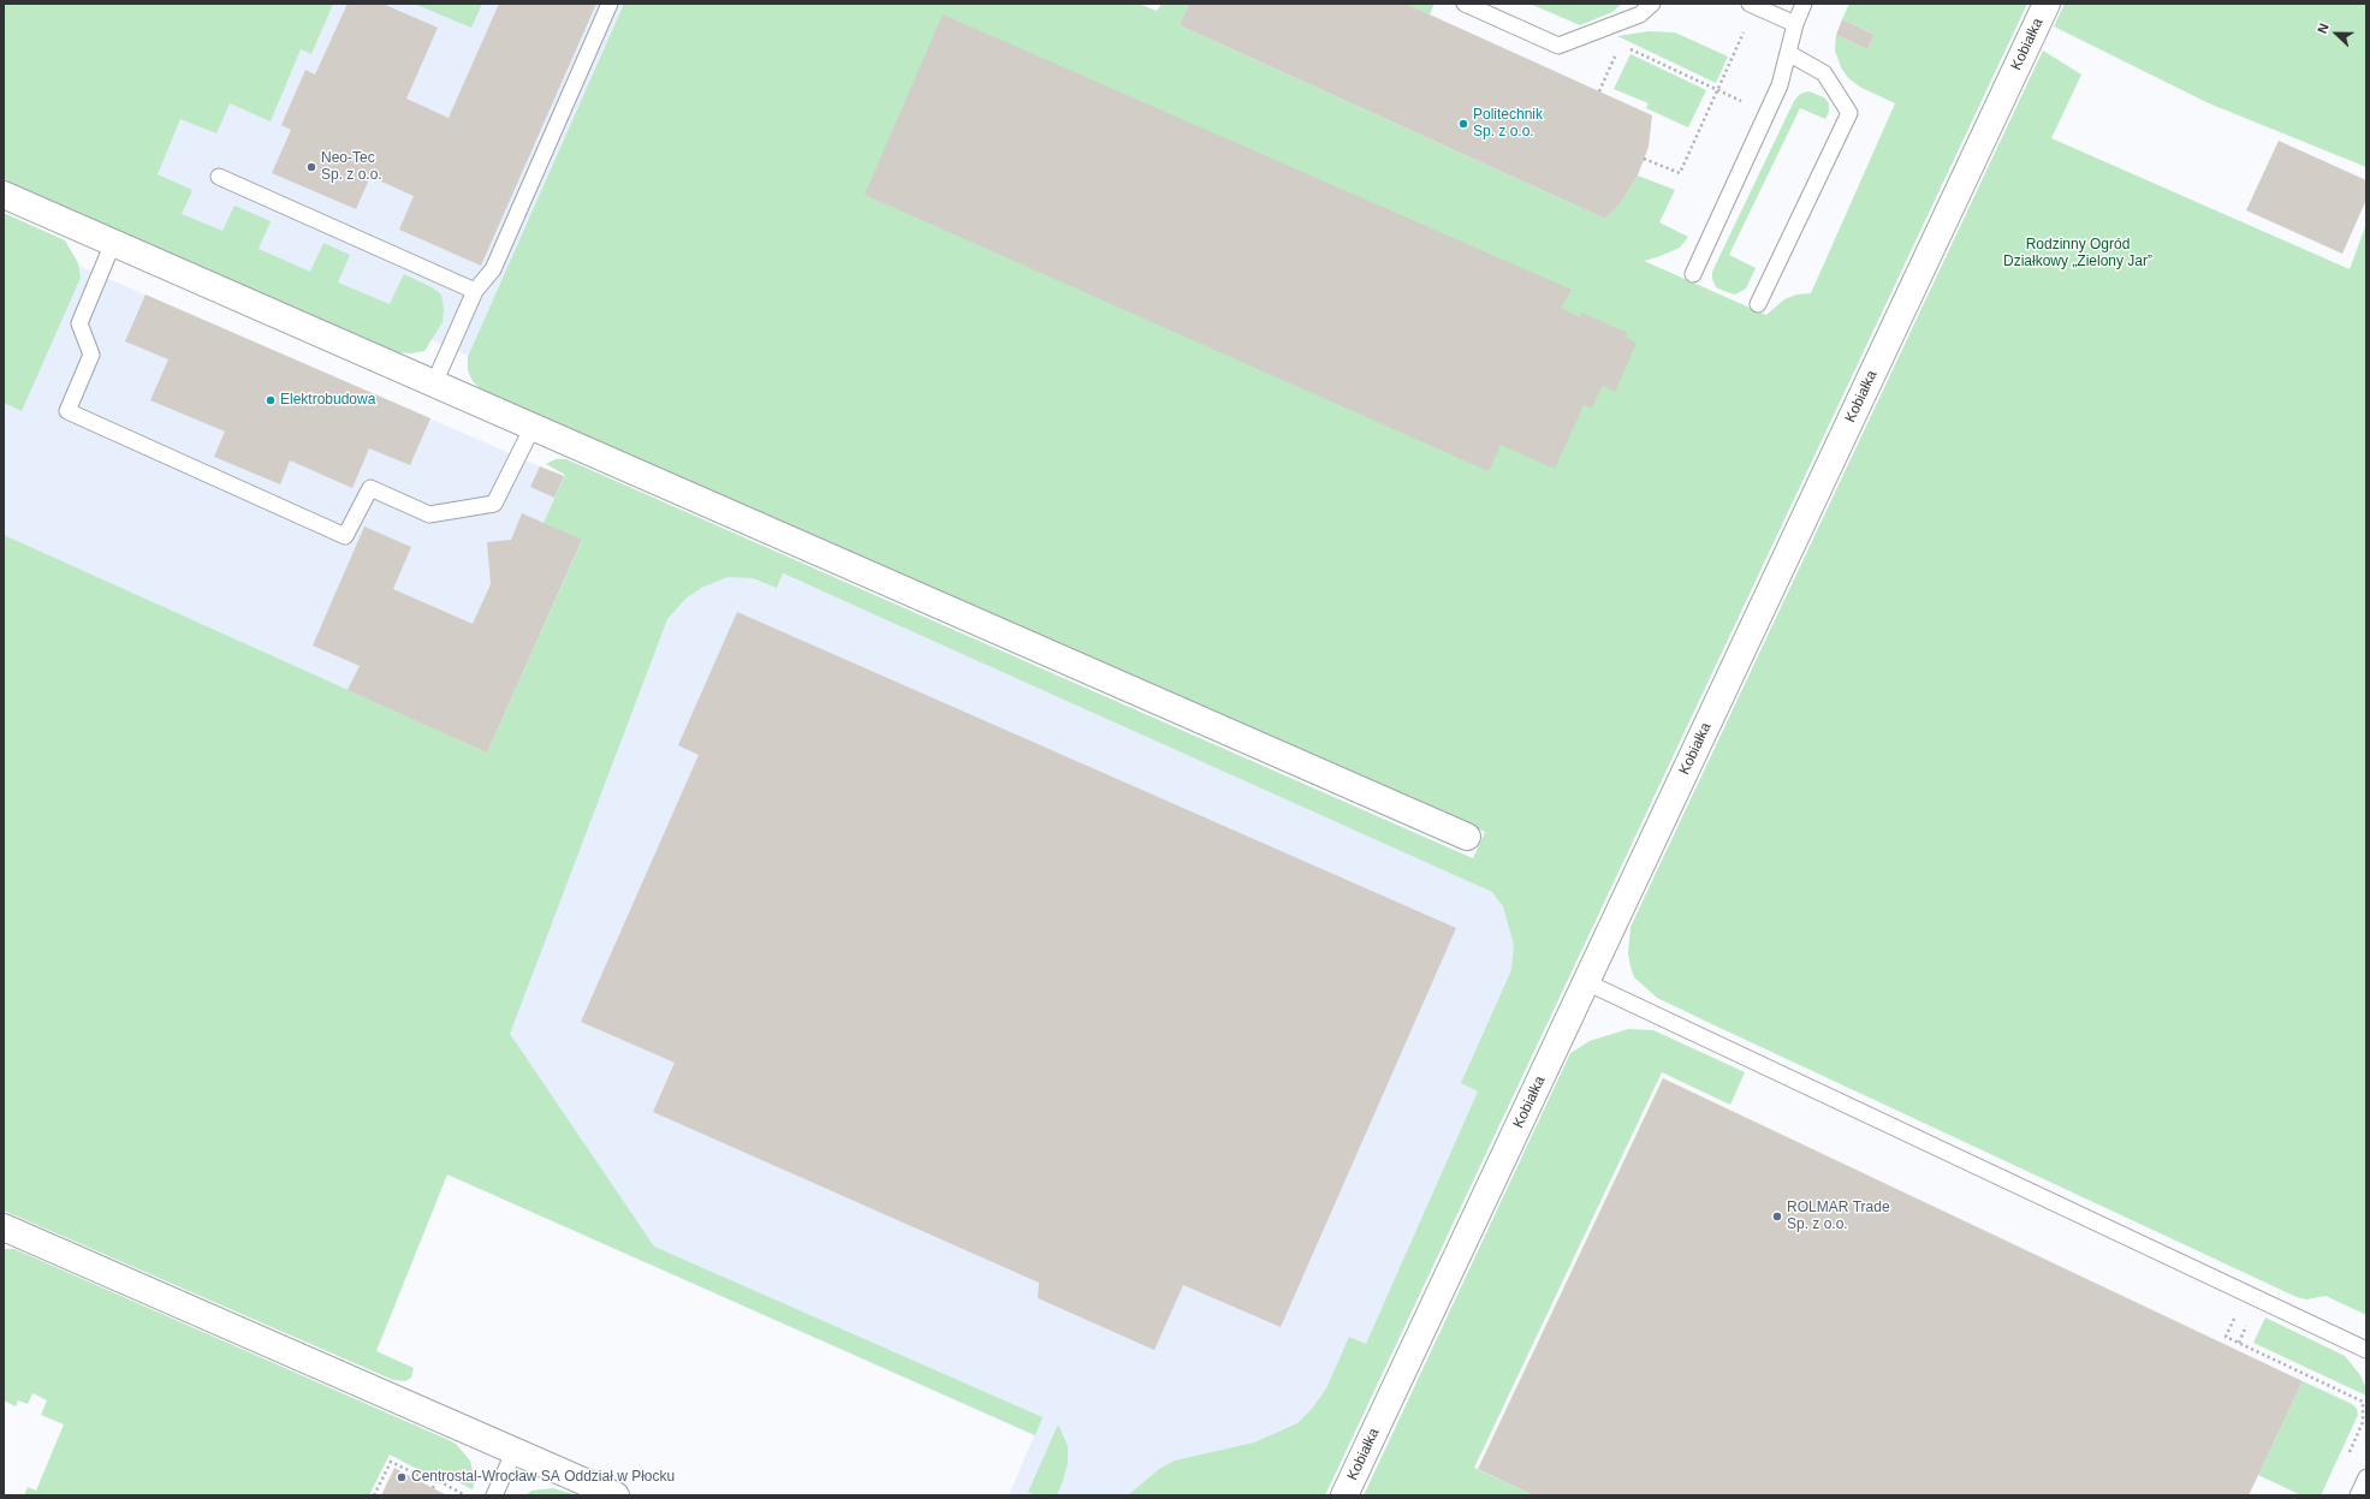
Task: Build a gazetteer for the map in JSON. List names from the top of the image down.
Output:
{
  "streets": {
    "street": ["Kobiałka"]
  },
  "parks": ["Rodzinny Ogród Działkowy „Zielony Jar”"],
  "places": [
    "Politechnik Sp. z o.o.",
    "Neo-Tec Sp. z o.o.",
    "Elektrobudowa",
    "ROLMAR Trade Sp. z o.o.",
    "Centrostal-Wrocław SA Oddział w Płocku"
  ],
  "north": "left"
}
